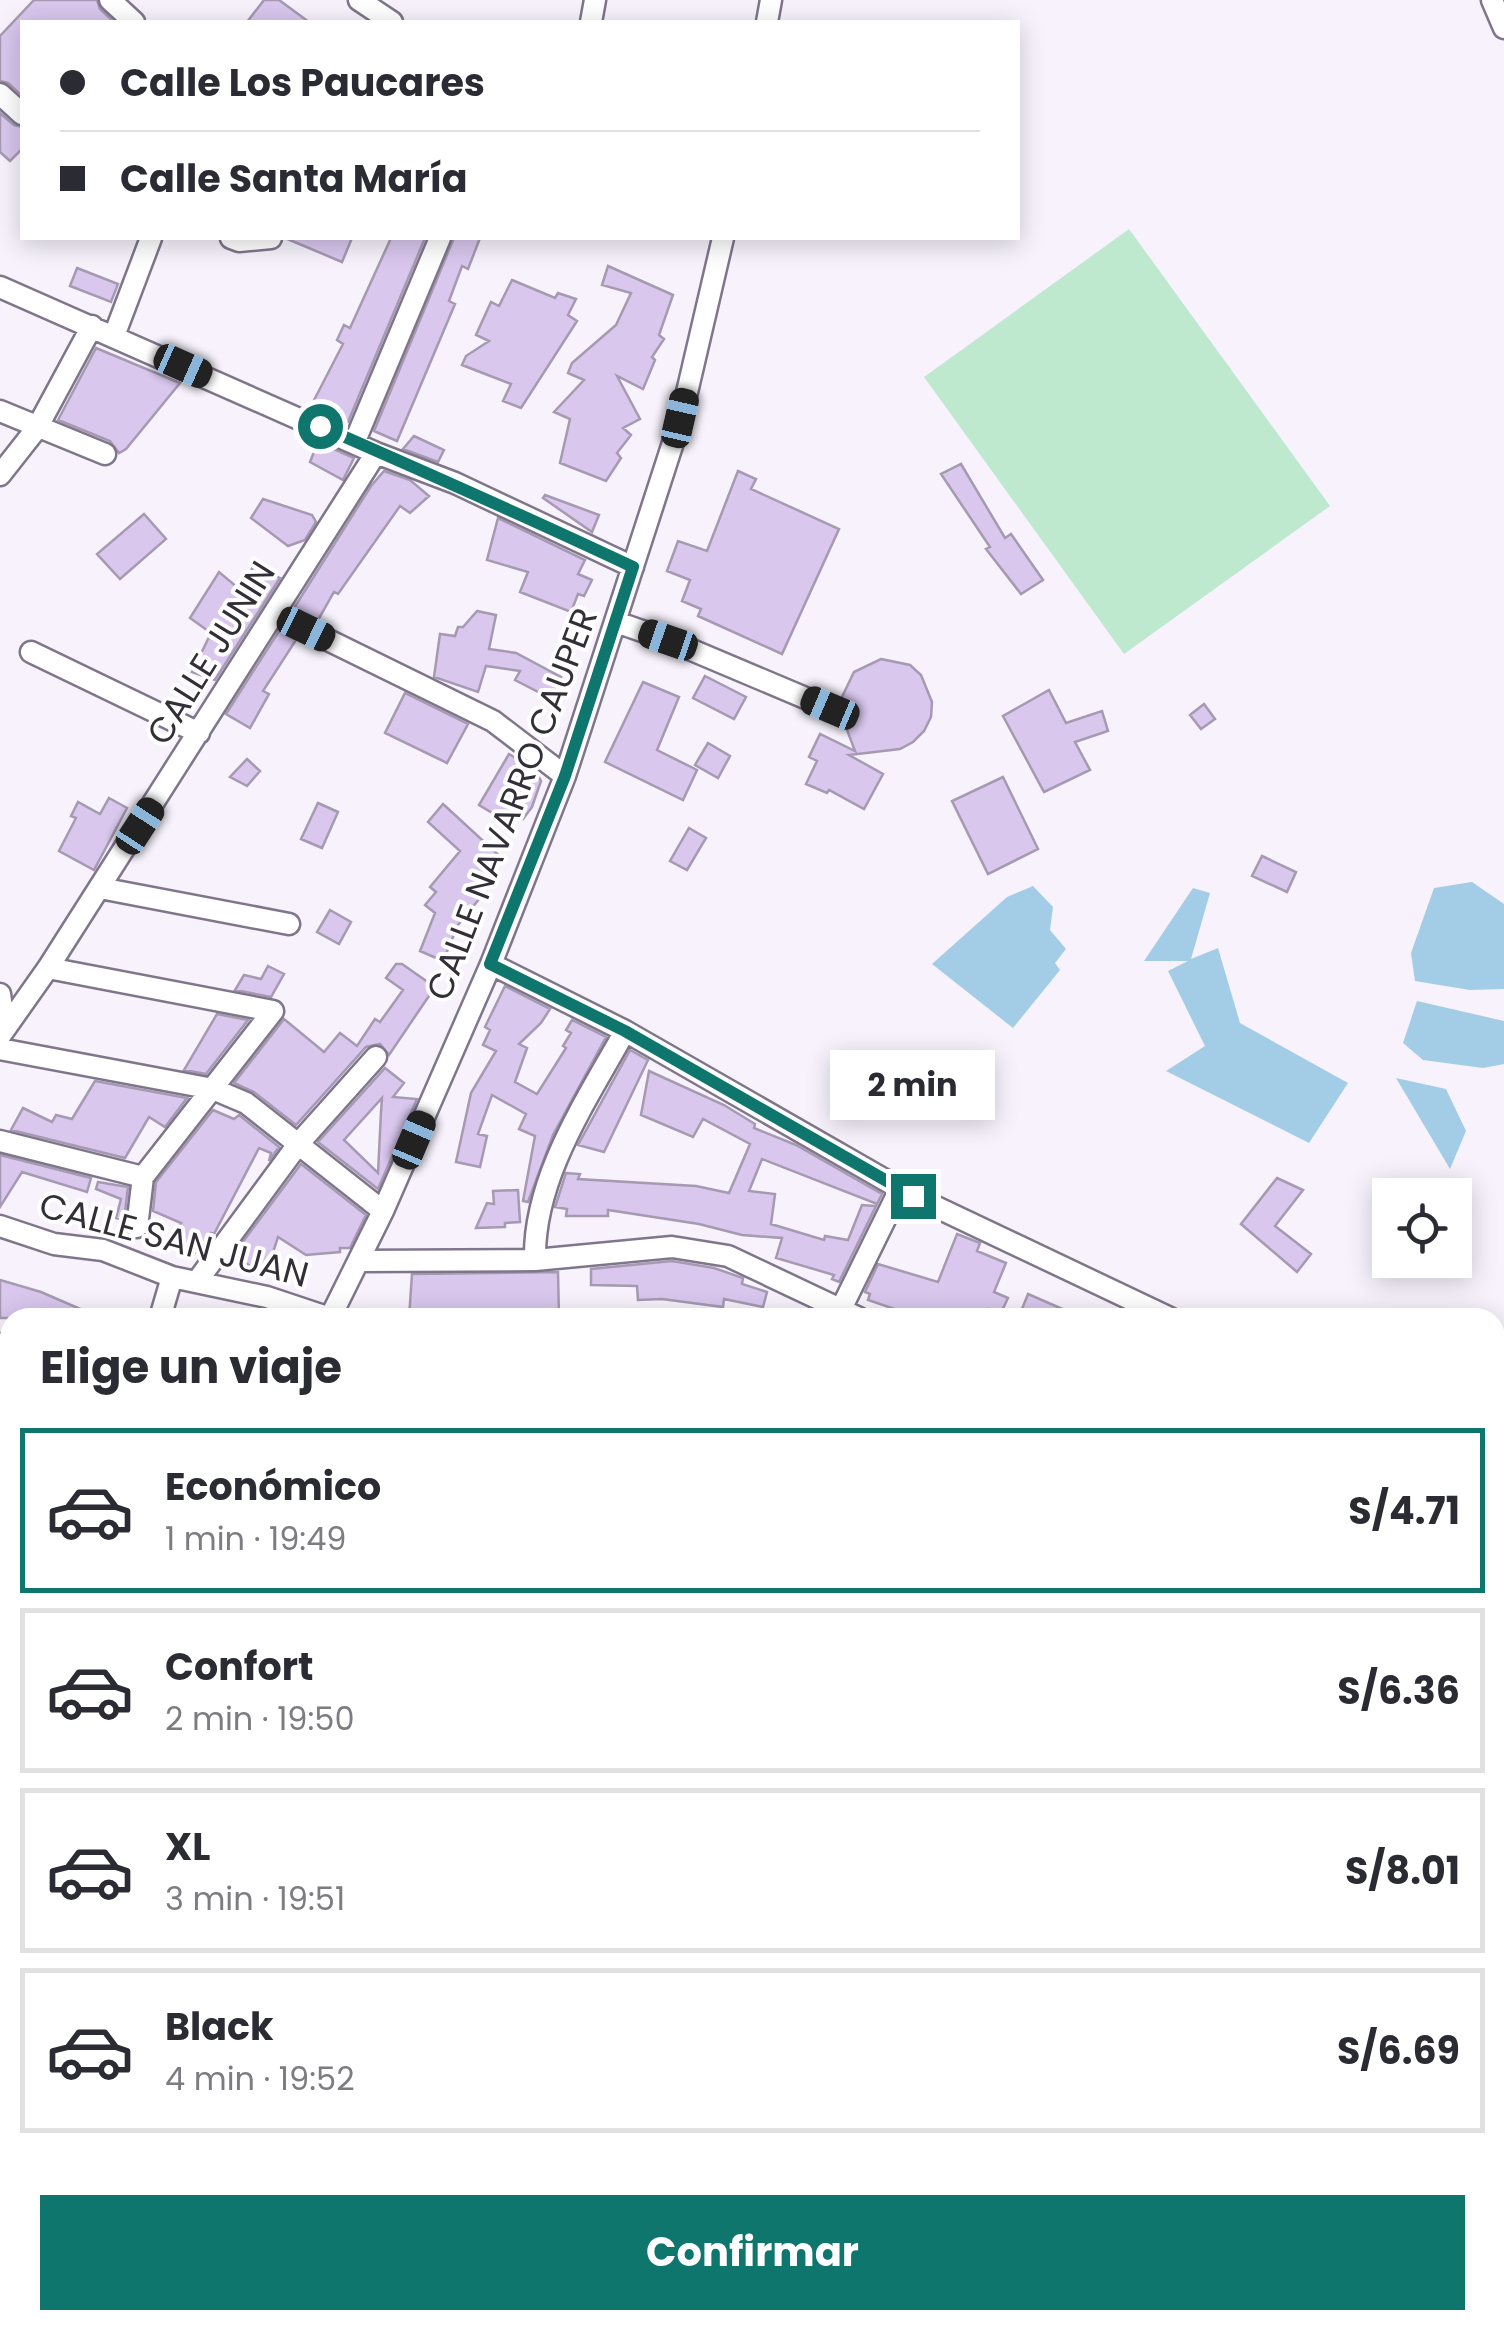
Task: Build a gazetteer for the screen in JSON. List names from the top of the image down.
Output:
{
  "streets": {
    "street": ["CALLE JUNIN", "CALLE NAVARRO CAUPER", "CALLE SAN JUAN"]
  },
  "page": {
    "banner": ["Calle Los Paucares", "Calle Santa María"],
    "bubble": "2 min",
    "heading": "Elige un viaje",
    "list": [
      {
        "name": "Económico",
        "note": "1 min · 19:49",
        "value": "S/4.71"
      },
      {
        "name": "Confort",
        "note": "2 min · 19:50",
        "value": "S/6.36"
      },
      {
        "name": "XL",
        "note": "3 min · 19:51",
        "value": "S/8.01"
      },
      {
        "name": "Black",
        "note": "4 min · 19:52",
        "value": "S/6.69"
      }
    ],
    "buttons": "Confirmar"
  }
}
